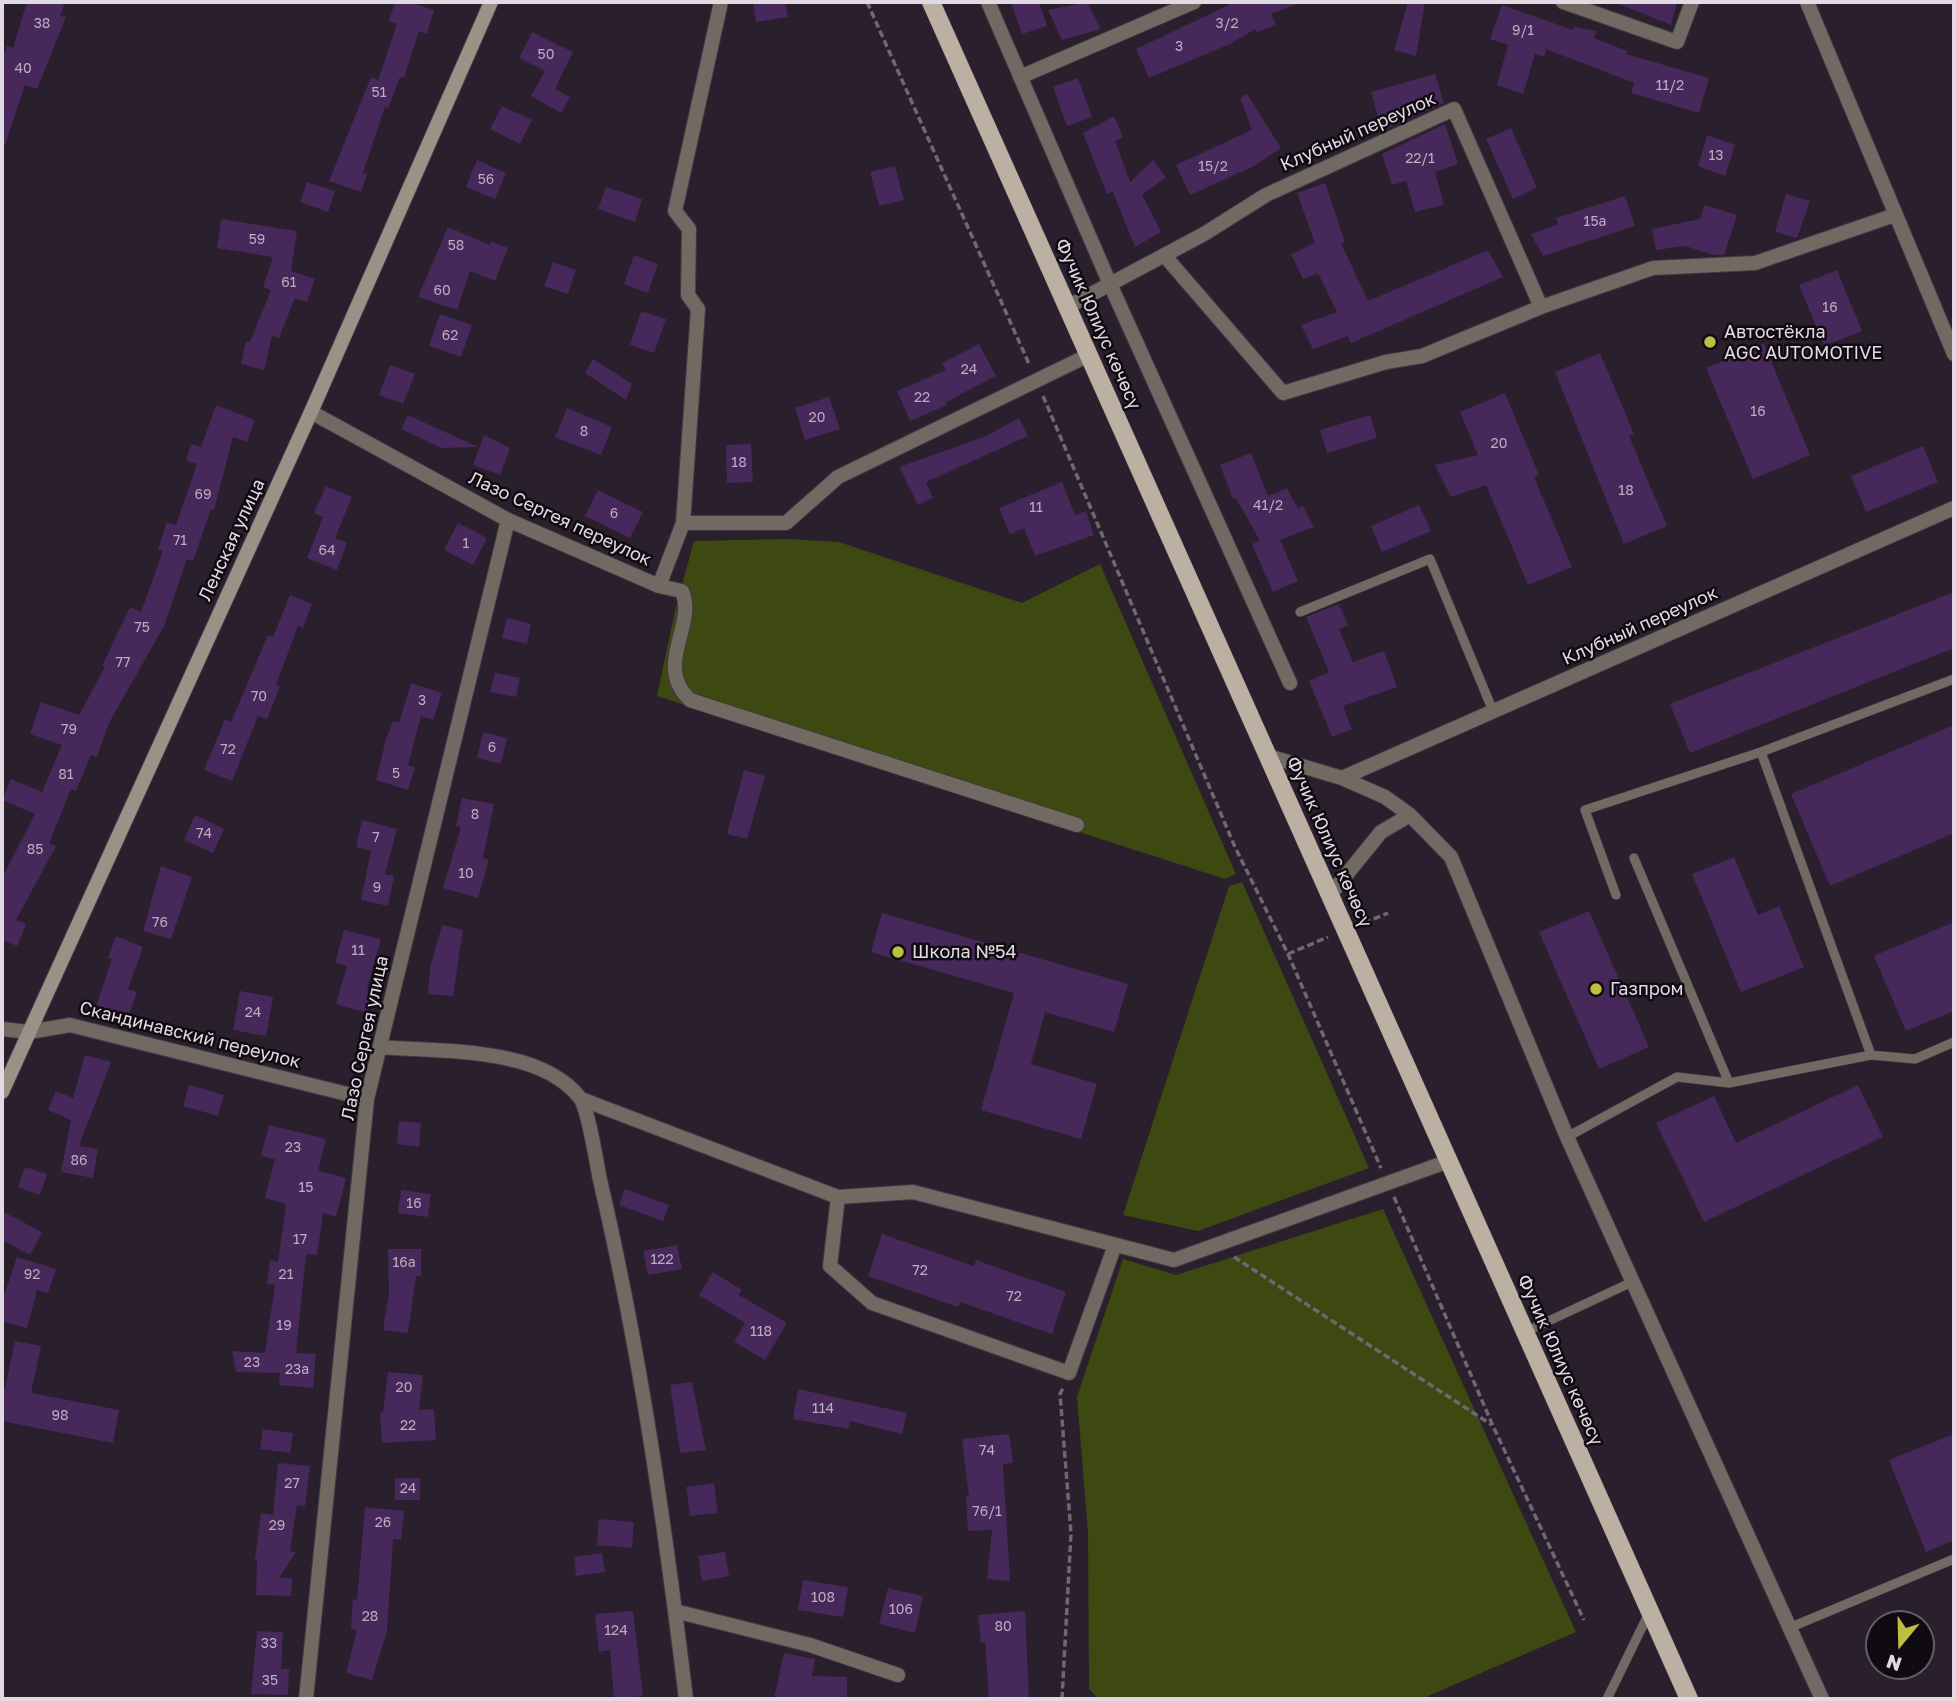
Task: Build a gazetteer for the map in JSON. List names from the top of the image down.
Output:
{
  "streets": {
    "main road": ["Фучик Юлиус көчөсү", "Ленская улица"],
    "street": [
      "Клубный переулок",
      "Лазо Сергея переулок",
      "Скандинавский переулок",
      "Лазо Сергея улица"
    ]
  },
  "crossings": [
    ["Клубный переулок", "Фучик Юлиус көчөсү"],
    ["Лазо Сергея переулок", "Ленская улица"],
    ["Лазо Сергея переулок", "Лазо Сергея улица"],
    ["Ленская улица", "Скандинавский переулок"],
    ["Скандинавский переулок", "Лазо Сергея улица"]
  ],
  "places": ["Автостёкла AGC AUTOMOTIVE", "Школа №54", "Газпром"],
  "house_numbers": [
    "38",
    "3/2",
    "9/1",
    "3",
    "50",
    "40",
    "11/2",
    "51",
    "13",
    "22/1",
    "15/2",
    "56",
    "15а",
    "59",
    "58",
    "61",
    "60",
    "16",
    "62",
    "24",
    "22",
    "16",
    "20",
    "8",
    "20",
    "18",
    "18",
    "69",
    "41/2",
    "11",
    "6",
    "71",
    "1",
    "64",
    "75",
    "77",
    "70",
    "3",
    "79",
    "6",
    "72",
    "5",
    "81",
    "8",
    "74",
    "7",
    "85",
    "10",
    "9",
    "76",
    "11",
    "24",
    "23",
    "86",
    "15",
    "16",
    "17",
    "122",
    "16а",
    "72",
    "92",
    "21",
    "72",
    "19",
    "118",
    "23",
    "23а",
    "20",
    "114",
    "98",
    "22",
    "74",
    "27",
    "24",
    "76/1",
    "26",
    "29",
    "108",
    "106",
    "28",
    "80",
    "124",
    "33",
    "35"
  ],
  "north": "bottom"
}
